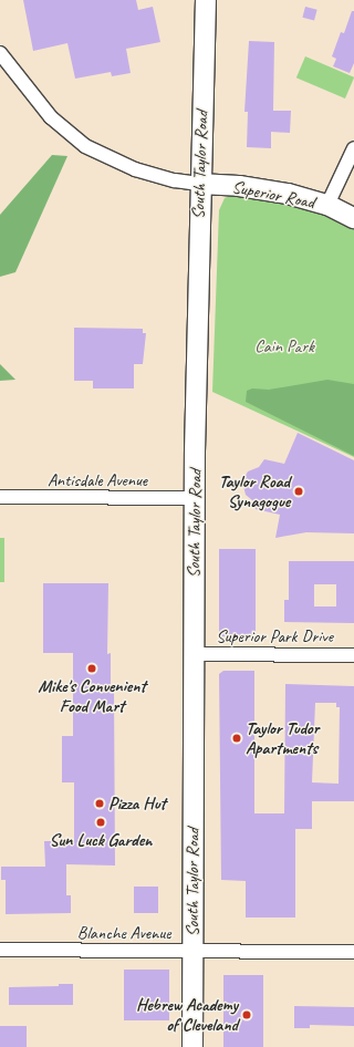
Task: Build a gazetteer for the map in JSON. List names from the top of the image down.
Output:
{
  "streets": {
    "main road": ["South Taylor Road", "Superior Road"],
    "street": ["Antisdale Avenue", "Superior Park Drive", "Blanche Avenue"]
  },
  "crossings": [
    ["South Taylor Road", "Superior Road"],
    ["South Taylor Road", "Antisdale Avenue"],
    ["South Taylor Road", "Superior Park Drive"],
    ["South Taylor Road", "Blanche Avenue"]
  ],
  "parks": ["Cain Park"],
  "places": [
    "Taylor Road Synagogue",
    "Mike's Convenient Food Mart",
    "Taylor Tudor Apartments",
    "Pizza Hut",
    "Sun Luck Garden",
    "Hebrew Academy of Cleveland"
  ]
}
